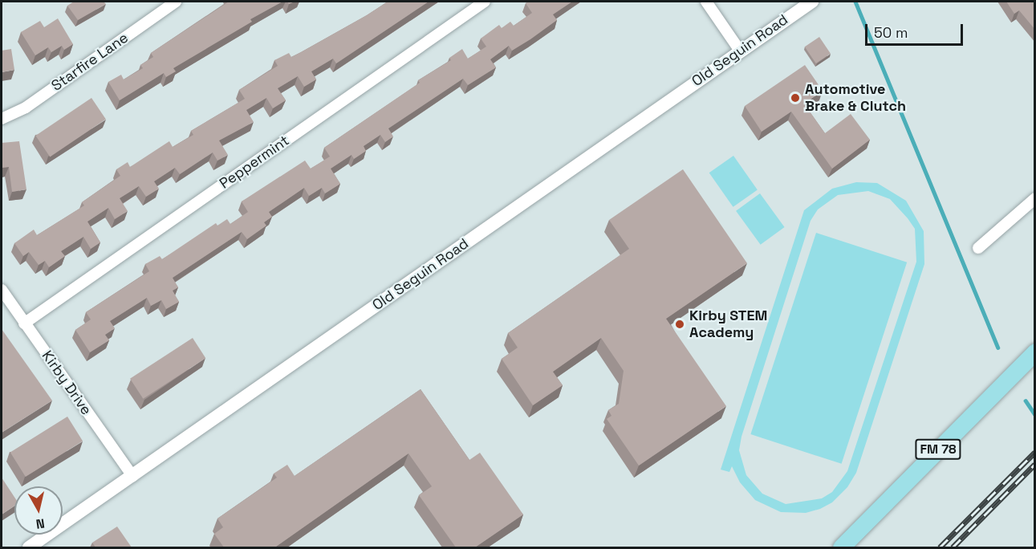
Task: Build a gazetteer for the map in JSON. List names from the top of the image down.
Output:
{
  "streets": {
    "main road": ["FM 78"],
    "street": [
      "Old Seguin Road",
      "Starfire Lane",
      "Peppermint",
      "Kirby Drive"
    ]
  },
  "crossings": [
    ["Old Seguin Road", "Kirby Drive"],
    ["Peppermint", "Kirby Drive"]
  ],
  "places": ["Automotive Brake & Clutch", "Kirby STEM Academy"],
  "scale_bar": "50 m",
  "north": "bottom"
}
